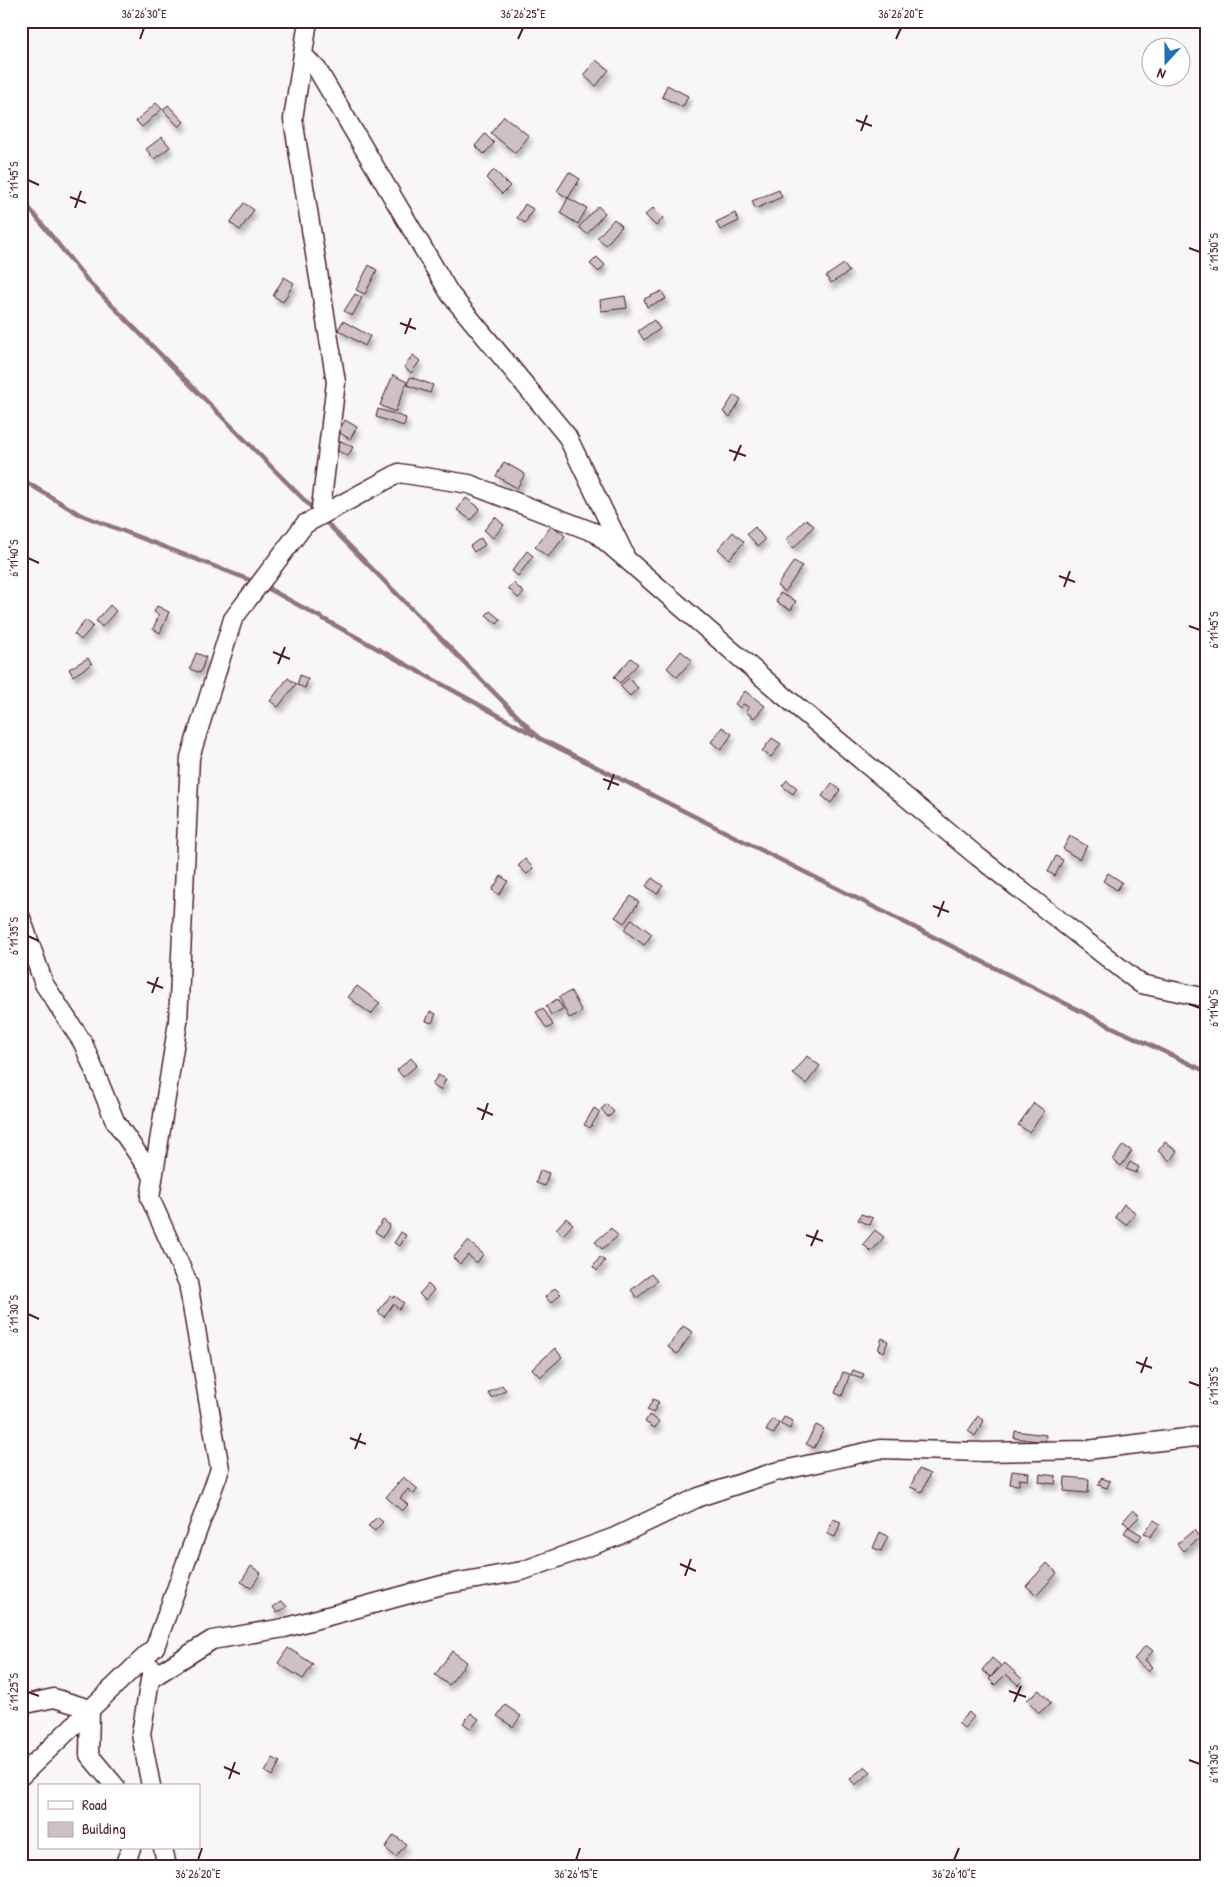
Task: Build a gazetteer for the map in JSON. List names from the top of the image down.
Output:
{
  "legend": ["Road", "Building"],
  "north": "bottom",
  "coordinates": [
    "36°26'30\"E",
    "36°26'25\"E",
    "36°26'20\"E",
    "6°11'45\"S",
    "6°11'50\"S",
    "6°11'40\"S",
    "6°11'35\"S",
    "6°11'30\"S",
    "6°11'25\"S",
    "36°26'15\"E",
    "36°26'10\"E"
  ]
}
